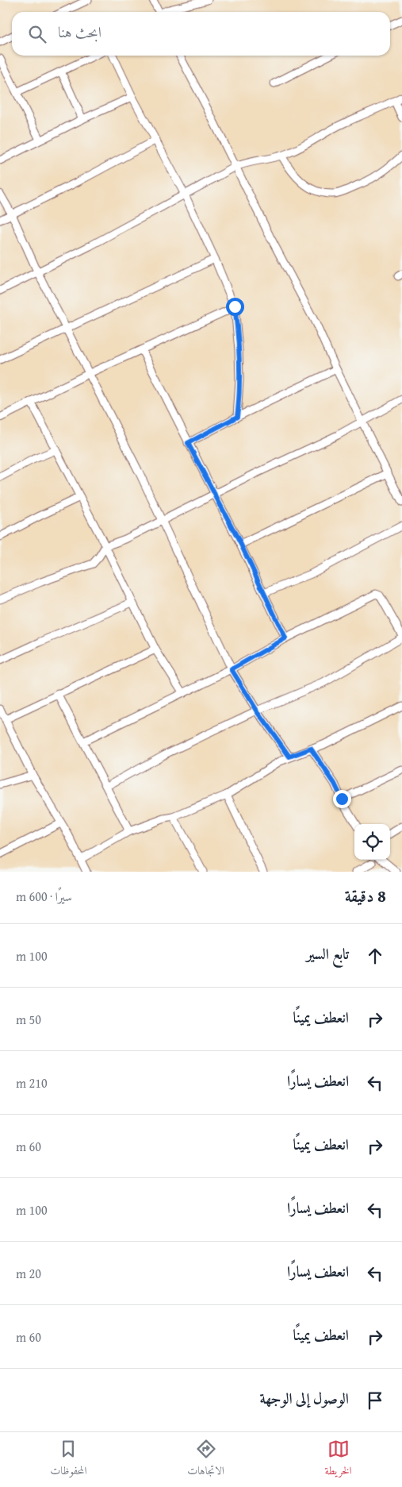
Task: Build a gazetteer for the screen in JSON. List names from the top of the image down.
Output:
{
  "page": {
    "search": "ابحث هنا",
    "heading": ["8 دقيقة", "سيرًا · 600 m"],
    "list": [
      ["تابع السير", "100 m"],
      ["انعطف يمينًا", "50 m"],
      ["انعطف يسارًا", "210 m"],
      ["انعطف يمينًا", "60 m"],
      ["انعطف يسارًا", "100 m"],
      ["انعطف يسارًا", "20 m"],
      ["انعطف يمينًا", "60 m"],
      "الوصول إلى الوجهة"
    ],
    "nav": ["الخريطة", "الاتجاهات", "المحفوظات"]
  }
}
